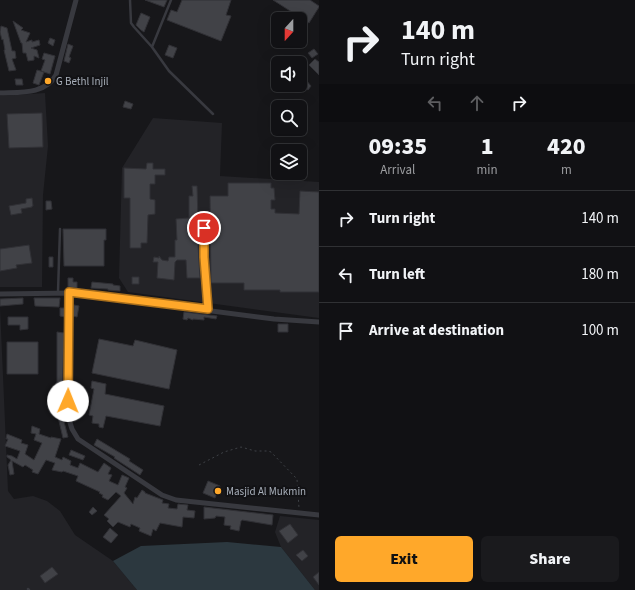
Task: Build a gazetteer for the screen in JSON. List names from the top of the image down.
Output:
{
  "places": ["G Bethl Injil", "Masjid Al Mukmin"],
  "north": "bottom",
  "page": {
    "turn": ["140 m", "Turn right"],
    "eta": [
      "09:35",
      "Arrival",
      "1",
      "min",
      "420",
      "m"
    ],
    "list": [
      {
        "name": "Turn right",
        "value": "140 m"
      },
      {
        "name": "Turn left",
        "value": "180 m"
      },
      {
        "name": "Arrive at destination",
        "value": "100 m"
      }
    ],
    "buttons": ["Exit", "Share"]
  }
}
